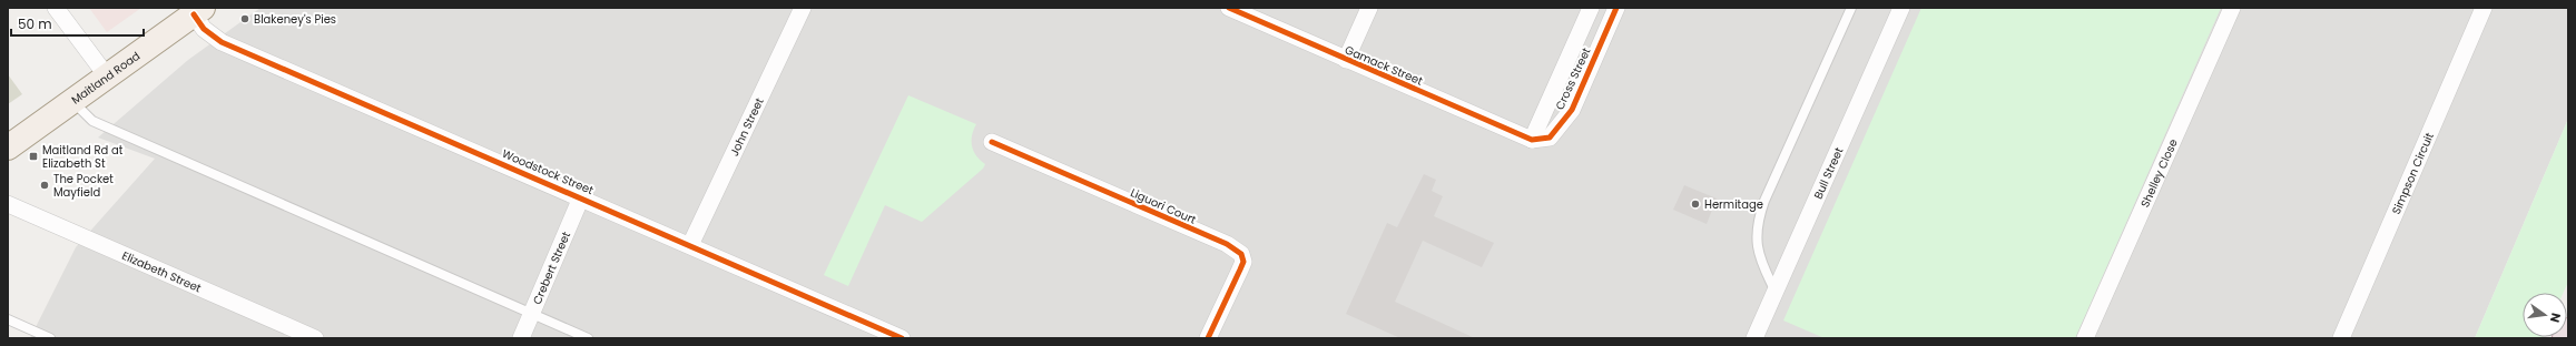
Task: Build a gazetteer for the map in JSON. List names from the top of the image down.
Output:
{
  "streets": {
    "main road": ["Maitland Road"],
    "street": [
      "Gamack Street",
      "Cross Street",
      "John Street",
      "Woodstock Street",
      "Bull Street",
      "Shelley Close",
      "Simpson Circuit",
      "Liguori Court",
      "Crebert Street",
      "Elizabeth Street"
    ]
  },
  "crossings": [
    ["Gamack Street", "Cross Street"],
    ["Maitland Road", "Woodstock Street"],
    ["John Street", "Woodstock Street"],
    ["Woodstock Street", "Crebert Street"]
  ],
  "places": {
    "other": ["Blakeney's Pies", "The Pocket Mayfield", "Hermitage"],
    "transit": ["Maitland Rd at Elizabeth St"]
  },
  "scale_bar": "50 m",
  "north": "right"
}
